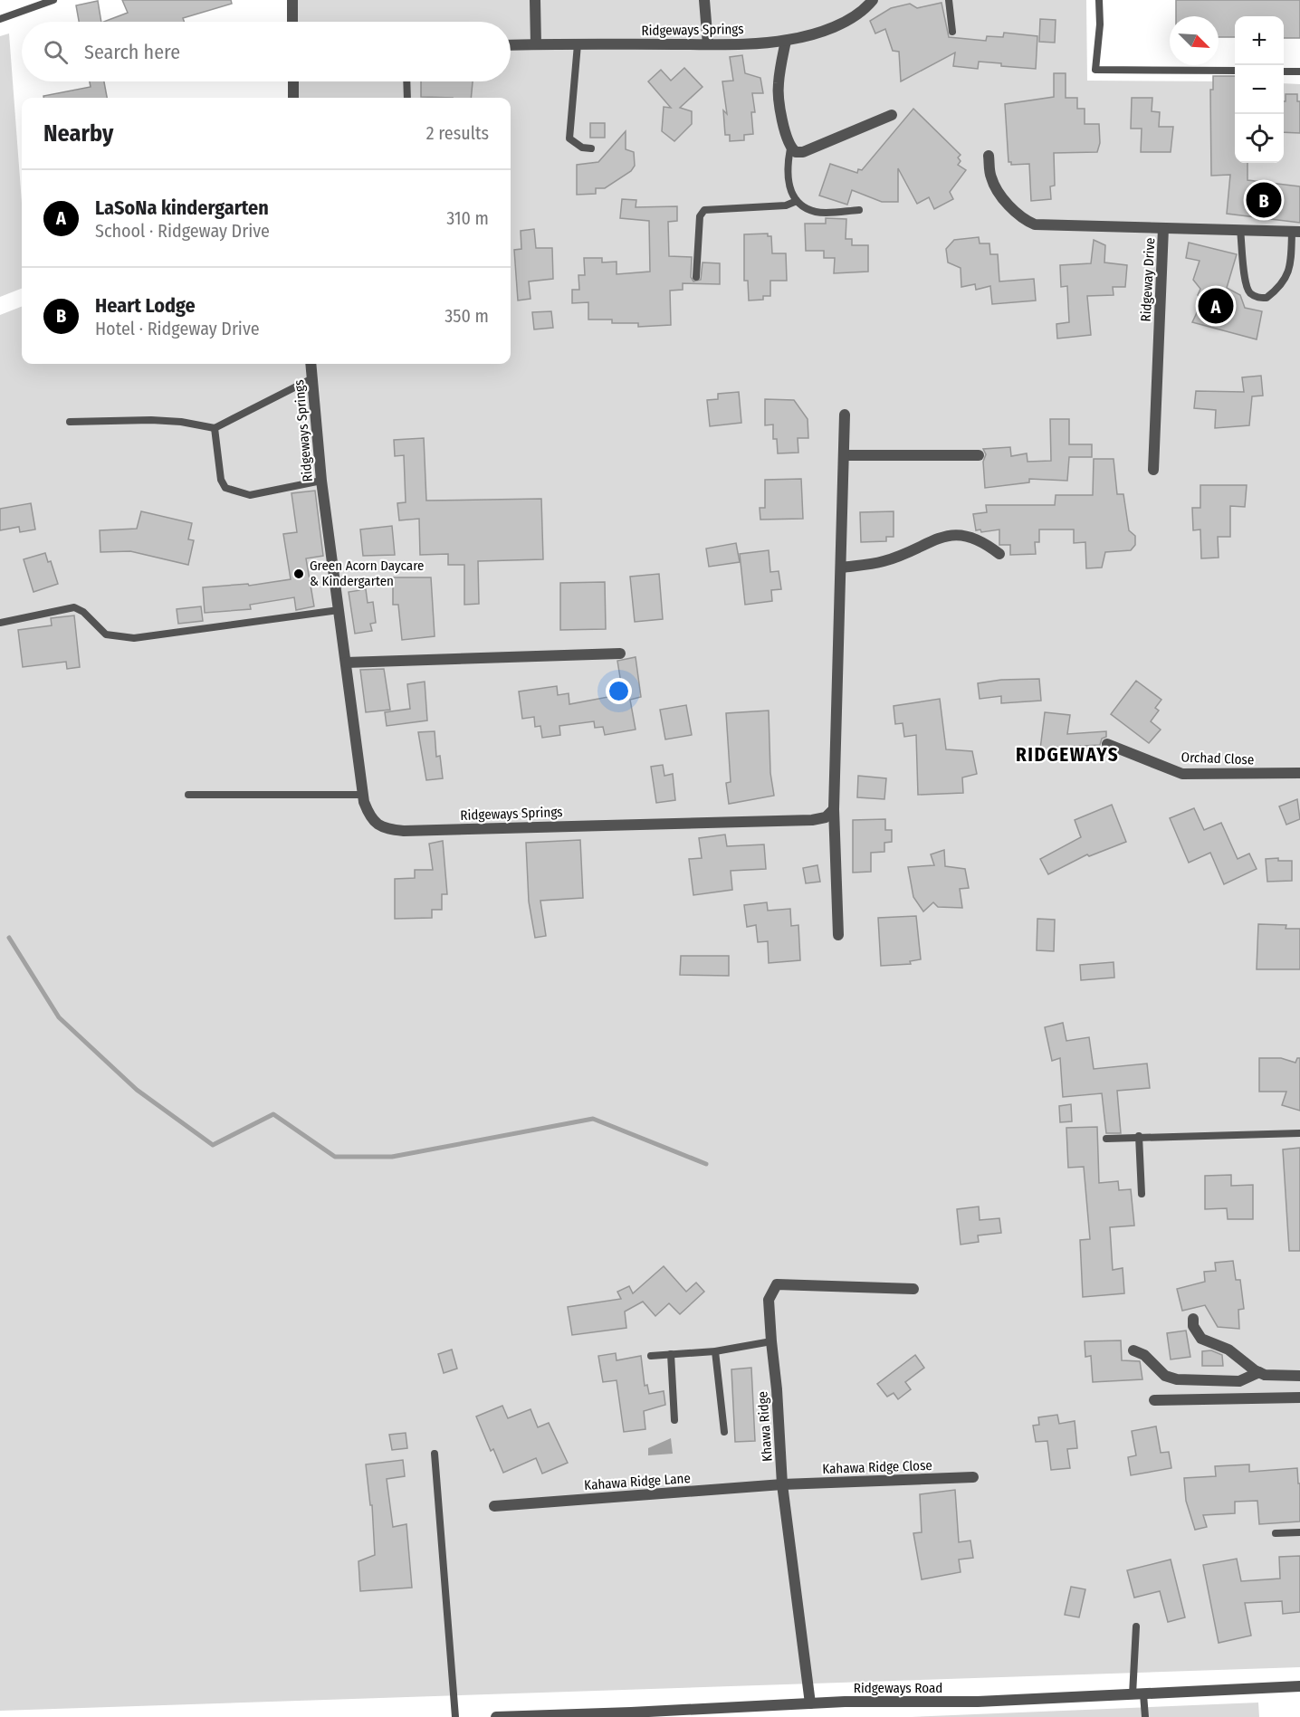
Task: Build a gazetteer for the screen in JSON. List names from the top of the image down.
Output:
{
  "streets": {
    "street": [
      "Ridgeways Springs",
      "Ridgeway Drive",
      "Orchad Close",
      "Khawa Ridge",
      "Kahawa Ridge Close",
      "Kahawa Ridge Lane",
      "Ridgeways Road"
    ]
  },
  "crossings": [
    ["Khawa Ridge", "Kahawa Ridge Close"],
    ["Khawa Ridge", "Kahawa Ridge Lane"],
    ["Khawa Ridge", "Ridgeways Road"],
    ["Kahawa Ridge Close", "Kahawa Ridge Lane"]
  ],
  "districts": ["RIDGEWAYS"],
  "places": ["Green Acorn Daycare & Kindergarten"],
  "north": "bottom right",
  "page": {
    "map_buttons": ["+", "−"],
    "search": "Search here",
    "heading": ["Nearby", "2 results"],
    "list": [
      {
        "mark": "A",
        "name": "LaSoNa kindergarten",
        "note": "School · Ridgeway Drive",
        "value": "310 m"
      },
      {
        "mark": "B",
        "name": "Heart Lodge",
        "note": "Hotel · Ridgeway Drive",
        "value": "350 m"
      }
    ],
    "pins": ["B", "A"]
  }
}
